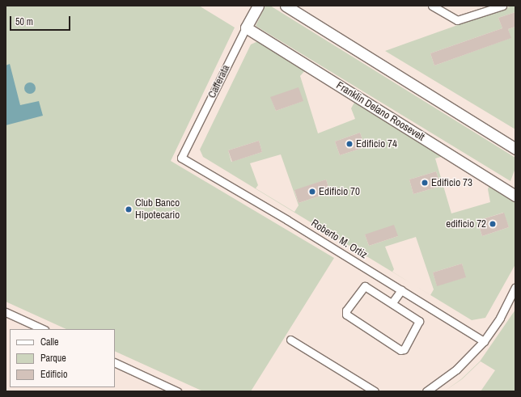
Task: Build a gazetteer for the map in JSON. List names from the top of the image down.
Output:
{
  "streets": {
    "street": ["Cafferata", "Franklin Delano Roosevelt", "Roberto M. Ortiz"]
  },
  "crossings": [
    ["Cafferata", "Franklin Delano Roosevelt"],
    ["Cafferata", "Roberto M. Ortiz"]
  ],
  "places": [
    "Edificio 74",
    "Edificio 73",
    "Edificio 70",
    "Club Banco Hipotecario",
    "edificio 72"
  ],
  "legend": ["Calle", "Parque", "Edificio"],
  "scale_bar": "50 m"
}
